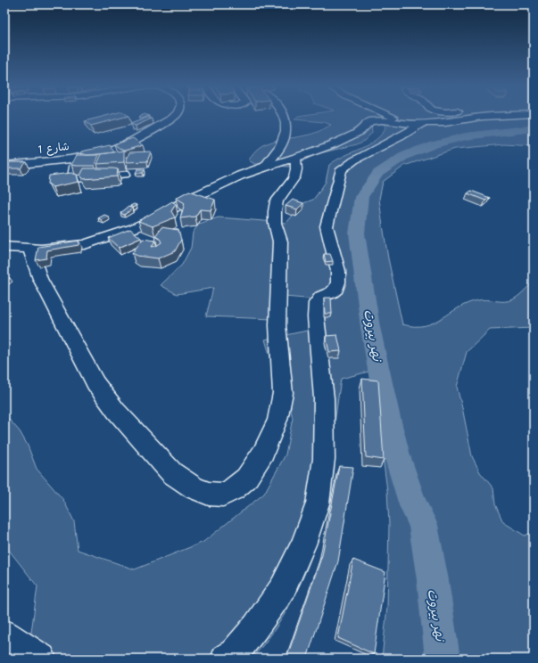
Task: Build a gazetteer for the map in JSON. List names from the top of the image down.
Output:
{
  "streets": {
    "street": ["شارع 1"]
  },
  "water": ["نهر بيروت"]
}
